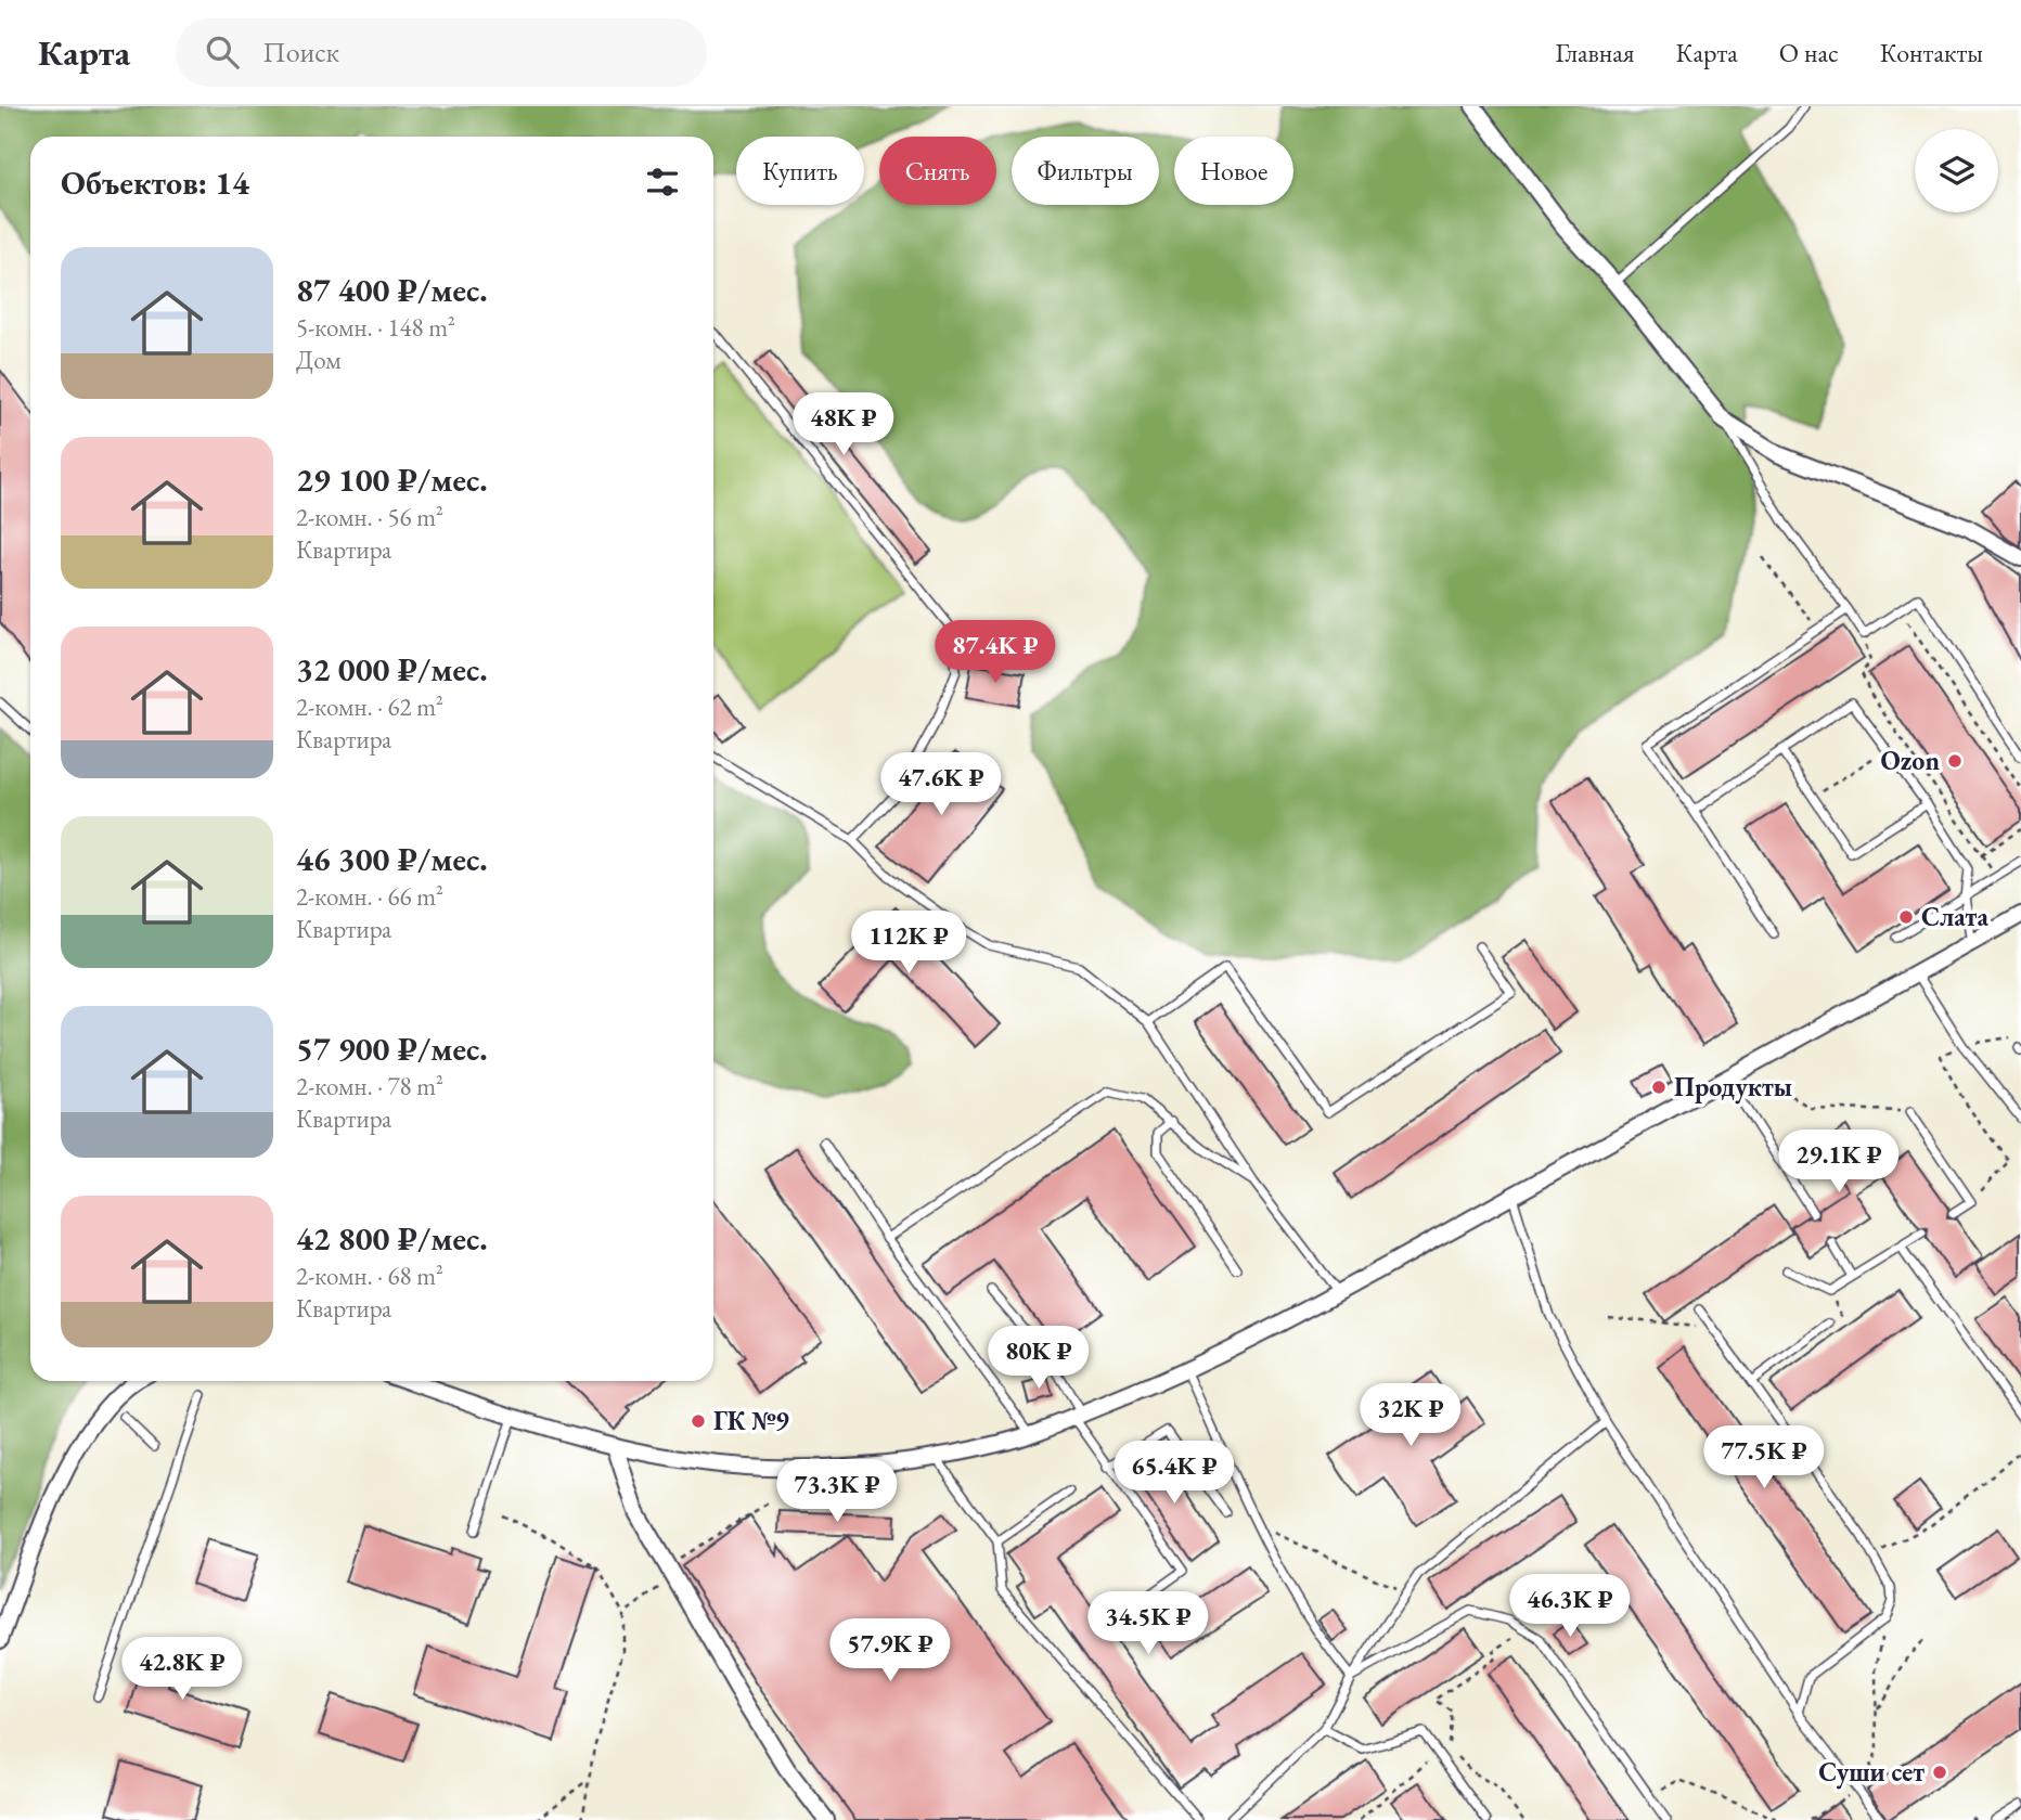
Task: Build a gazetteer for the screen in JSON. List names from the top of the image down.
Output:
{
  "places": [
    "Ozon",
    "Слата",
    "Продукты",
    "ГК №9",
    "Суши сет"
  ],
  "page": {
    "header": "Карта",
    "search": "Поиск",
    "nav": [
      "Главная",
      "Карта",
      "О нас",
      "Контакты"
    ],
    "chip": [
      "Купить",
      "Снять",
      "Фильтры",
      "Новое"
    ],
    "heading": "Объектов: 14",
    "list": [
      {
        "name": "87 400 ₽/мес.",
        "note": "5-комн. · 148 m² · Дом"
      },
      {
        "name": "29 100 ₽/мес.",
        "note": "2-комн. · 56 m² · Квартира"
      },
      {
        "name": "32 000 ₽/мес.",
        "note": "2-комн. · 62 m² · Квартира"
      },
      {
        "name": "46 300 ₽/мес.",
        "note": "2-комн. · 66 m² · Квартира"
      },
      {
        "name": "57 900 ₽/мес.",
        "note": "2-комн. · 78 m² · Квартира"
      },
      {
        "name": "42 800 ₽/мес.",
        "note": "2-комн. · 68 m² · Квартира"
      }
    ],
    "price": [
      "48K ₽",
      "87.4K ₽",
      "47.6K ₽",
      "112K ₽",
      "29.1K ₽",
      "80K ₽",
      "32K ₽",
      "77.5K ₽",
      "65.4K ₽",
      "73.3K ₽",
      "46.3K ₽",
      "34.5K ₽",
      "57.9K ₽",
      "42.8K ₽"
    ]
  }
}
